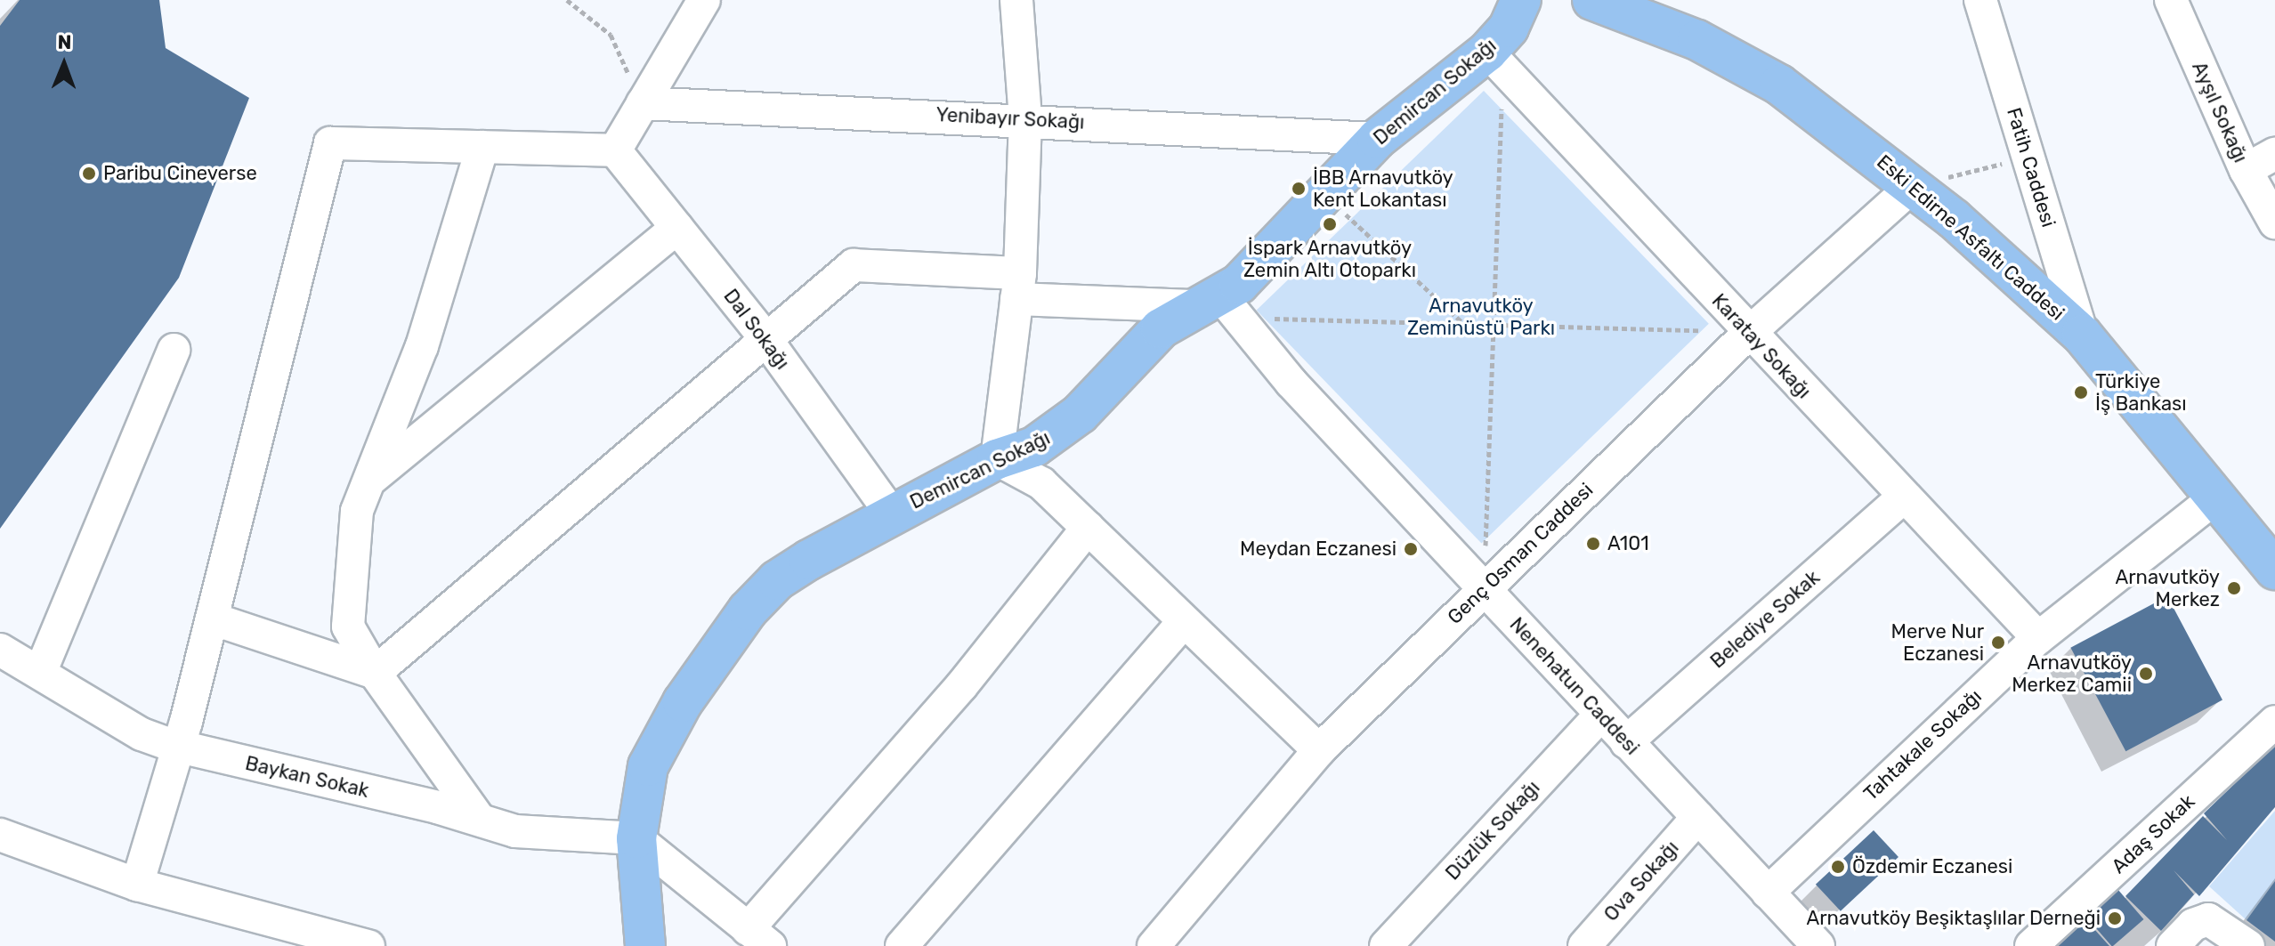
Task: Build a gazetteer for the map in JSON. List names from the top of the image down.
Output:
{
  "streets": {
    "main road": ["Demircan Sokağı", "Eski Edirne Asfaltı Caddesi"],
    "street": [
      "Ayşıl Sokağı",
      "Yenibayır Sokağı",
      "Fatih Caddesi",
      "Dal Sokağı",
      "Karatay Sokağı",
      "Genç Osman Caddesi",
      "Belediye Sokak",
      "Nenehatun Caddesi",
      "Tahtakale Sokağı",
      "Baykan Sokak",
      "Düzlük Sokağı",
      "Adaş Sokak",
      "Ova Sokağı"
    ]
  },
  "crossings": [
    ["Demircan Sokağı", "Yenibayır Sokağı"],
    ["Demircan Sokağı", "Dal Sokağı"],
    ["Demircan Sokağı", "Karatay Sokağı"],
    ["Demircan Sokağı", "Nenehatun Caddesi"],
    ["Demircan Sokağı", "Baykan Sokak"],
    ["Fatih Caddesi", "Eski Edirne Asfaltı Caddesi"],
    ["Eski Edirne Asfaltı Caddesi", "Genç Osman Caddesi"],
    ["Eski Edirne Asfaltı Caddesi", "Tahtakale Sokağı"],
    ["Karatay Sokağı", "Genç Osman Caddesi"],
    ["Karatay Sokağı", "Belediye Sokak"],
    ["Karatay Sokağı", "Tahtakale Sokağı"],
    ["Genç Osman Caddesi", "Nenehatun Caddesi"],
    ["Belediye Sokak", "Nenehatun Caddesi"],
    ["Nenehatun Caddesi", "Tahtakale Sokağı"],
    ["Nenehatun Caddesi", "Düzlük Sokağı"],
    ["Nenehatun Caddesi", "Ova Sokağı"]
  ],
  "parks": ["Arnavutköy Zeminüstü Parkı"],
  "places": [
    "Paribu Cineverse",
    "İBB Arnavutköy Kent Lokantası",
    "İspark Arnavutköy Zemin Altı Otoparkı",
    "Türkiye İş Bankası",
    "A101",
    "Meydan Eczanesi",
    "Arnavutköy Merkez",
    "Merve Nur Eczanesi",
    "Arnavutköy Merkez Camii",
    "Özdemir Eczanesi",
    "Arnavutköy Beşiktaşlılar Derneği"
  ],
  "north": "top"
}
